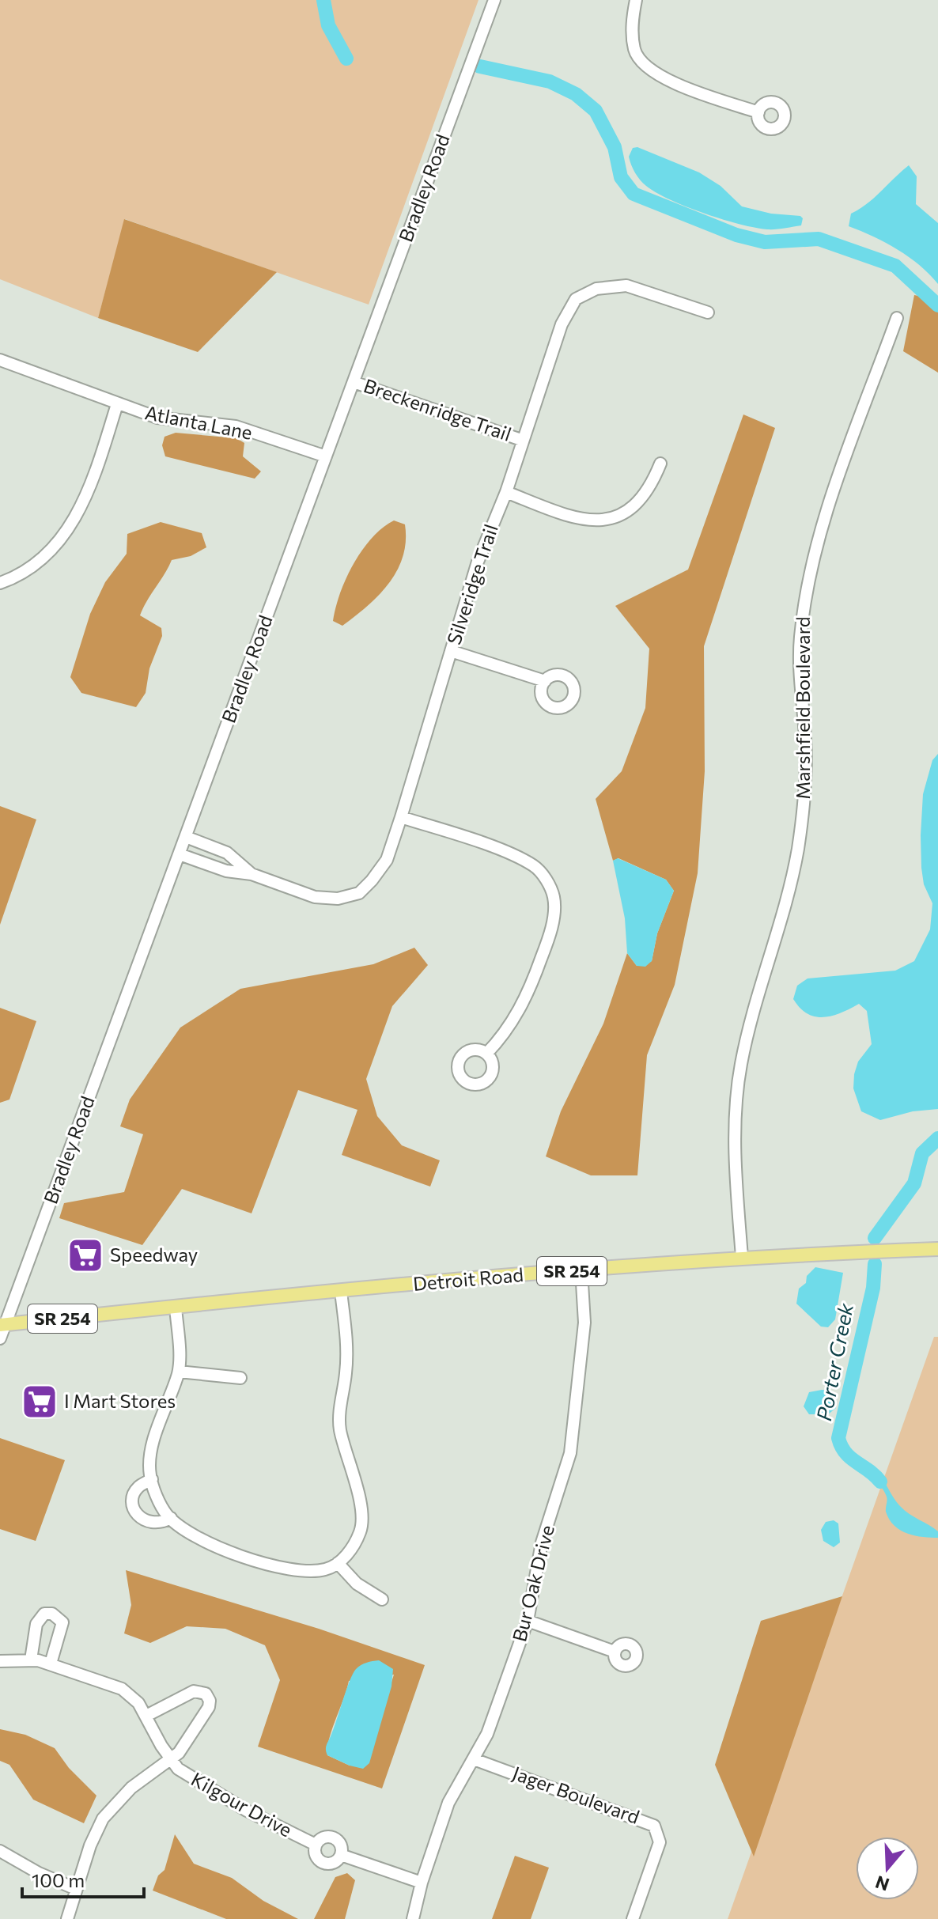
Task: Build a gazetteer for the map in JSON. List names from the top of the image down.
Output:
{
  "streets": {
    "main road": ["SR 254", "Detroit Road"],
    "street": [
      "Bradley Road",
      "Breckenridge Trail",
      "Atlanta Lane",
      "Silveridge Trail",
      "Marshfield Boulevard",
      "Bur Oak Drive",
      "Jager Boulevard",
      "Kilgour Drive"
    ]
  },
  "crossings": [
    ["Bradley Road", "Breckenridge Trail"],
    ["Bradley Road", "Atlanta Lane"],
    ["Bradley Road", "Silveridge Trail"],
    ["Bradley Road", "Detroit Road"],
    ["Breckenridge Trail", "Silveridge Trail"],
    ["Marshfield Boulevard", "Detroit Road"],
    ["Detroit Road", "Bur Oak Drive"],
    ["Bur Oak Drive", "Jager Boulevard"],
    ["Bur Oak Drive", "Kilgour Drive"]
  ],
  "water": ["Porter Creek"],
  "places": {
    "supermarket": ["Speedway", "I Mart Stores"]
  },
  "scale_bar": "100 m",
  "north": "bottom"
}
